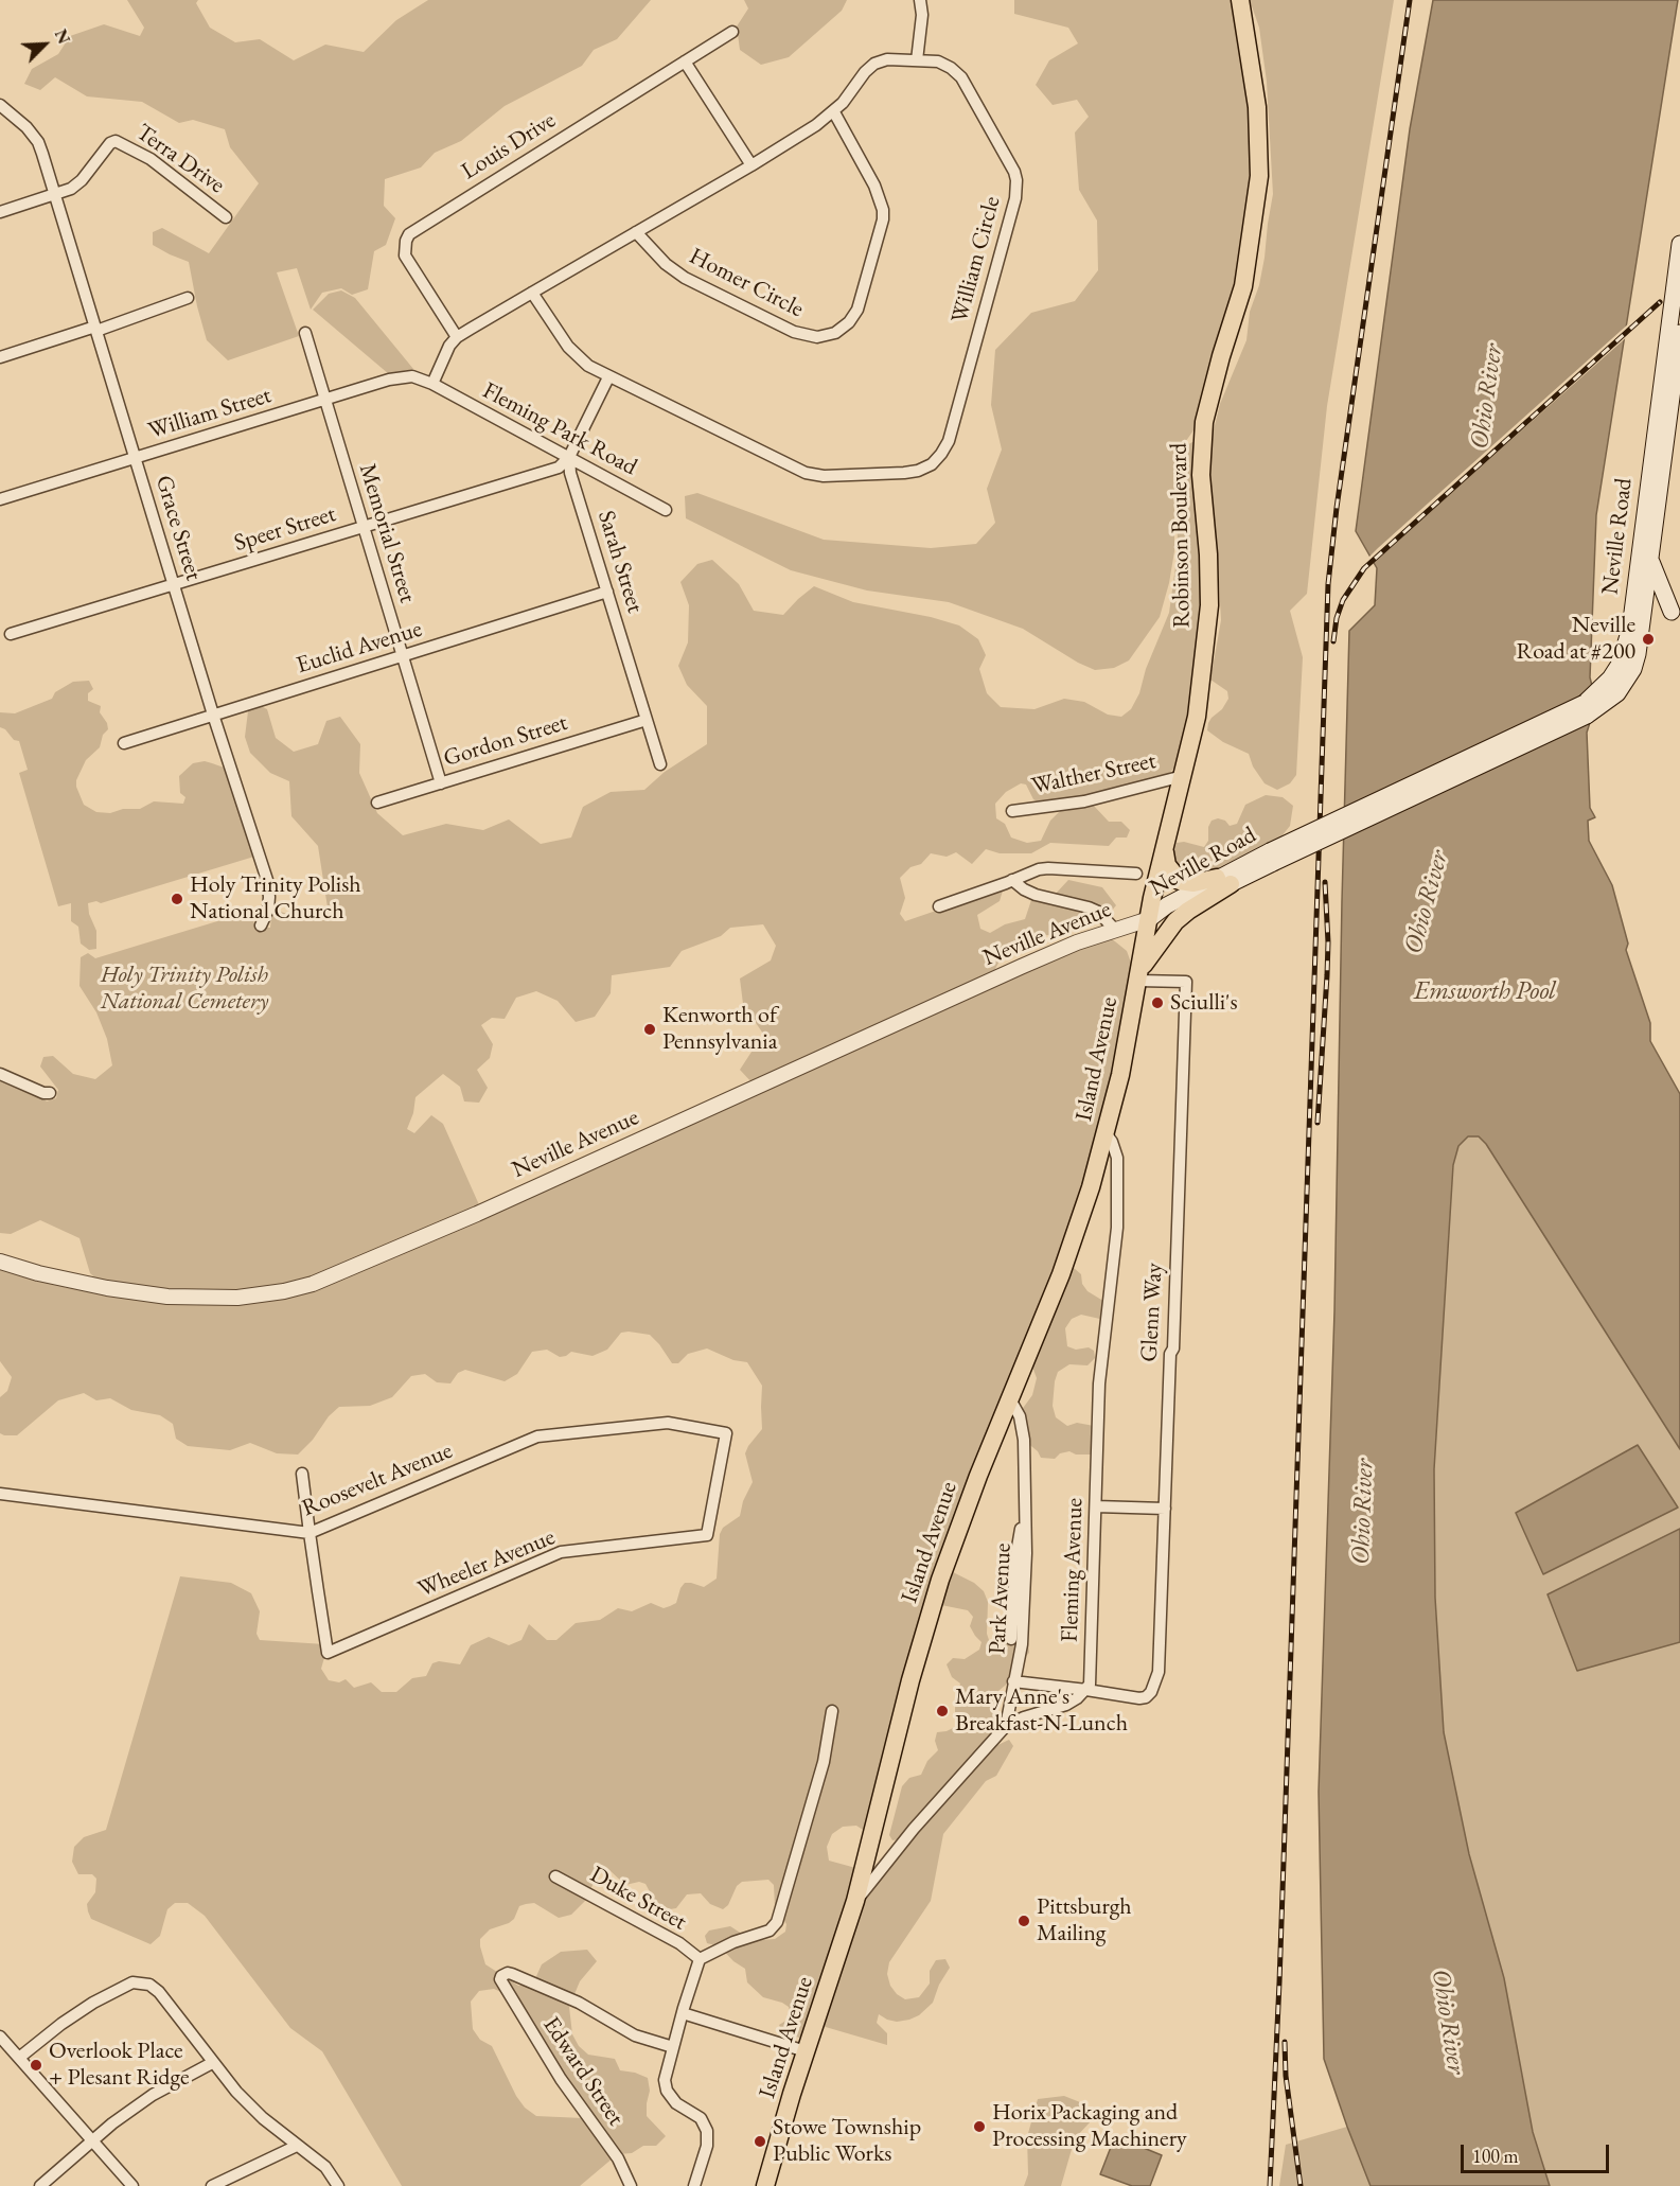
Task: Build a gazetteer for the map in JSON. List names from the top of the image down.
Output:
{
  "streets": {
    "main road": ["Robinson Boulevard", "Neville Road", "Island Avenue"],
    "street": [
      "Louis Drive",
      "Terra Drive",
      "William Circle",
      "Homer Circle",
      "William Street",
      "Fleming Park Road",
      "Grace Street",
      "Speer Street",
      "Memorial Street",
      "Sarah Street",
      "Euclid Avenue",
      "Gordon Street",
      "Walther Street",
      "Neville Avenue",
      "Glenn Way",
      "Roosevelt Avenue",
      "Wheeler Avenue",
      "Fleming Avenue",
      "Park Avenue",
      "Duke Street",
      "Edward Street"
    ]
  },
  "crossings": [
    ["Louis Drive", "William Circle"],
    ["Terra Drive", "Grace Street"],
    ["William Circle", "Homer Circle"],
    ["William Circle", "William Street"],
    ["William Circle", "Fleming Park Road"],
    ["William Street", "Fleming Park Road"],
    ["William Street", "Grace Street"],
    ["William Street", "Memorial Street"],
    ["Fleming Park Road", "Speer Street"],
    ["Fleming Park Road", "Sarah Street"],
    ["Grace Street", "Speer Street"],
    ["Grace Street", "Euclid Avenue"],
    ["Speer Street", "Memorial Street"],
    ["Speer Street", "Sarah Street"],
    ["Memorial Street", "Euclid Avenue"],
    ["Memorial Street", "Gordon Street"],
    ["Robinson Boulevard", "Neville Road"],
    ["Robinson Boulevard", "Walther Street"],
    ["Robinson Boulevard", "Neville Avenue"],
    ["Robinson Boulevard", "Island Avenue"],
    ["Neville Road", "Neville Avenue"],
    ["Neville Road", "Island Avenue"],
    ["Sarah Street", "Euclid Avenue"],
    ["Sarah Street", "Gordon Street"],
    ["Neville Avenue", "Island Avenue"],
    ["Island Avenue", "Glenn Way"],
    ["Island Avenue", "Fleming Avenue"],
    ["Island Avenue", "Park Avenue"],
    ["Glenn Way", "Fleming Avenue"],
    ["Roosevelt Avenue", "Wheeler Avenue"]
  ],
  "water": ["Ohio River", "Emsworth Pool"],
  "parks": ["Holy Trinity Polish National Cemetery"],
  "places": [
    "Neville Road at #200",
    "Holy Trinity Polish National Church",
    "Sciulli's",
    "Kenworth of Pennsylvania",
    "Mary Anne's Breakfast-N-Lunch",
    "Pittsburgh Mailing",
    "Overlook Place + Plesant Ridge",
    "Horix Packaging and Processing Machinery",
    "Stowe Township Public Works"
  ],
  "scale_bar": "100 m",
  "north": "top right"
}
